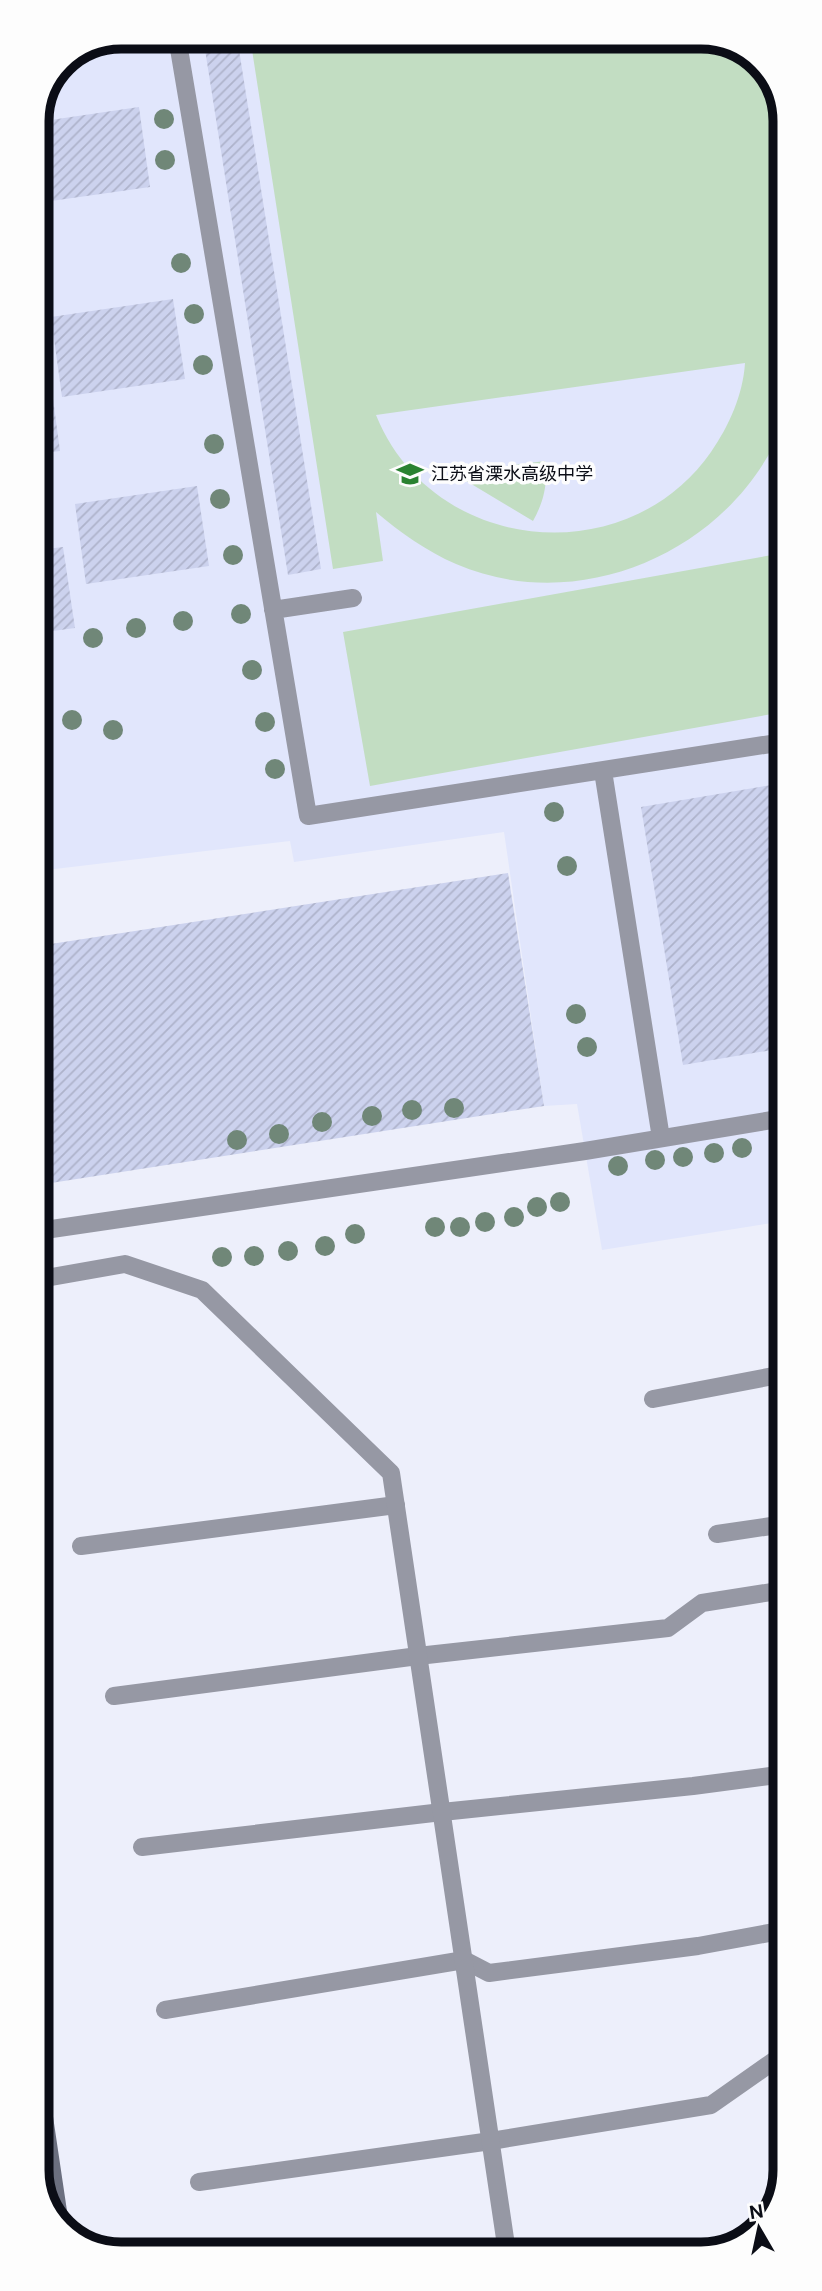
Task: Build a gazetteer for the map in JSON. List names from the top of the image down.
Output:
{
  "places": {
    "school or university": ["江苏省溧水高级中学"]
  },
  "north": "top"
}
